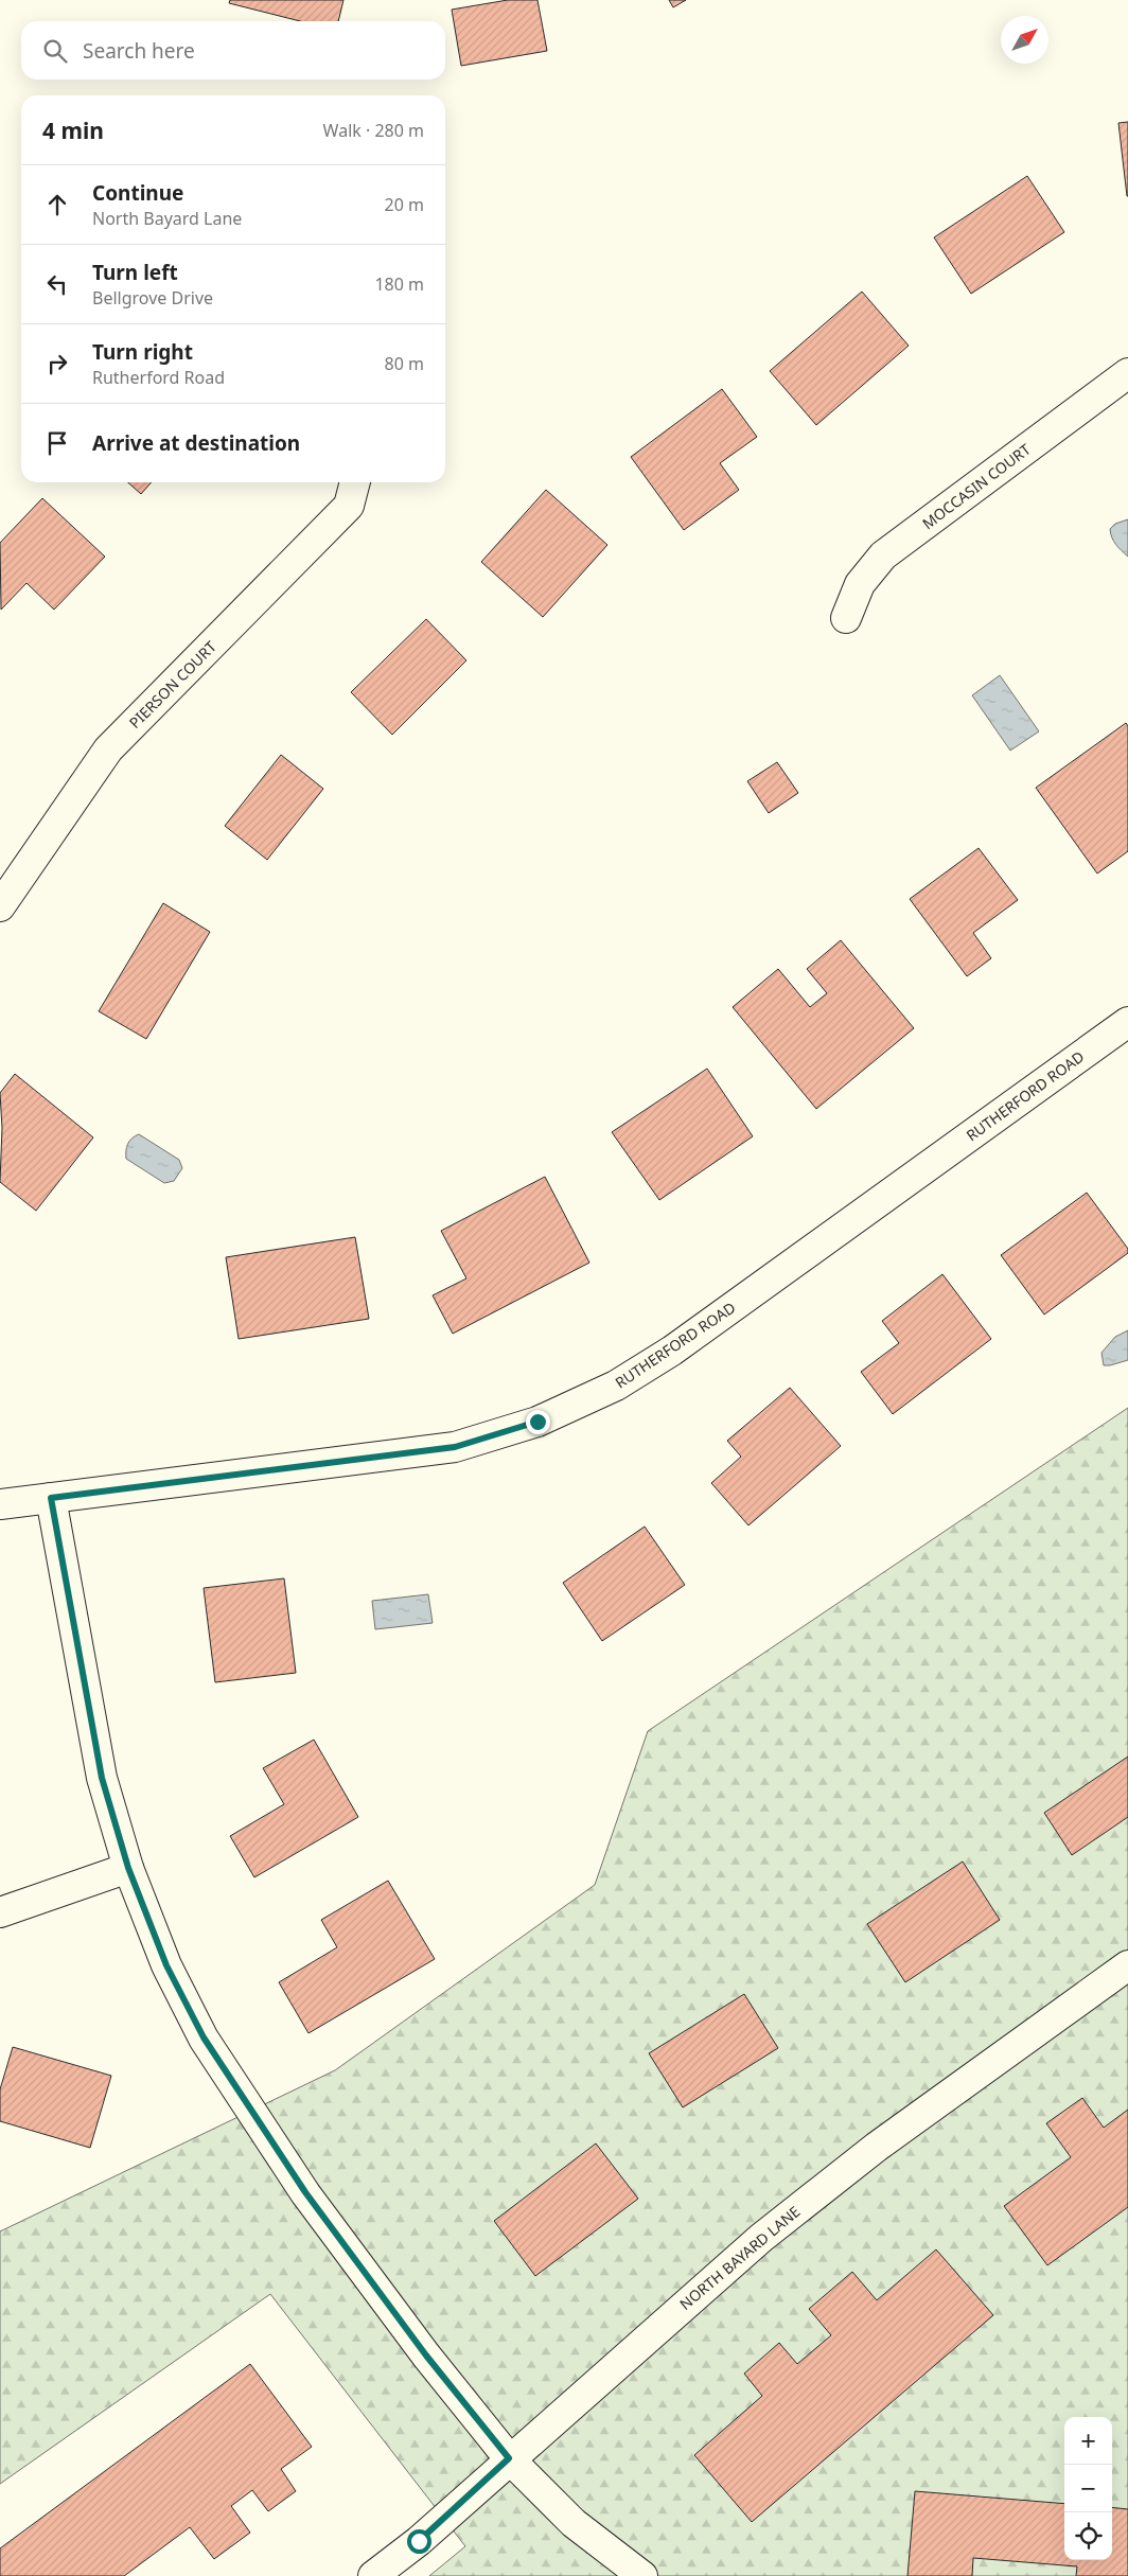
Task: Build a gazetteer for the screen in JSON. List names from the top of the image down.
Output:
{
  "streets": {
    "street": [
      "MOCCASIN COURT",
      "PIERSON COURT",
      "RUTHERFORD ROAD",
      "NORTH BAYARD LANE"
    ]
  },
  "north": "top right",
  "page": {
    "search": "Search here",
    "heading": ["4 min", "Walk · 280 m"],
    "list": [
      ["Continue", "North Bayard Lane", "20 m"],
      ["Turn left", "Bellgrove Drive", "180 m"],
      ["Turn right", "Rutherford Road", "80 m"],
      "Arrive at destination"
    ],
    "map_buttons": ["+", "−"]
  }
}
